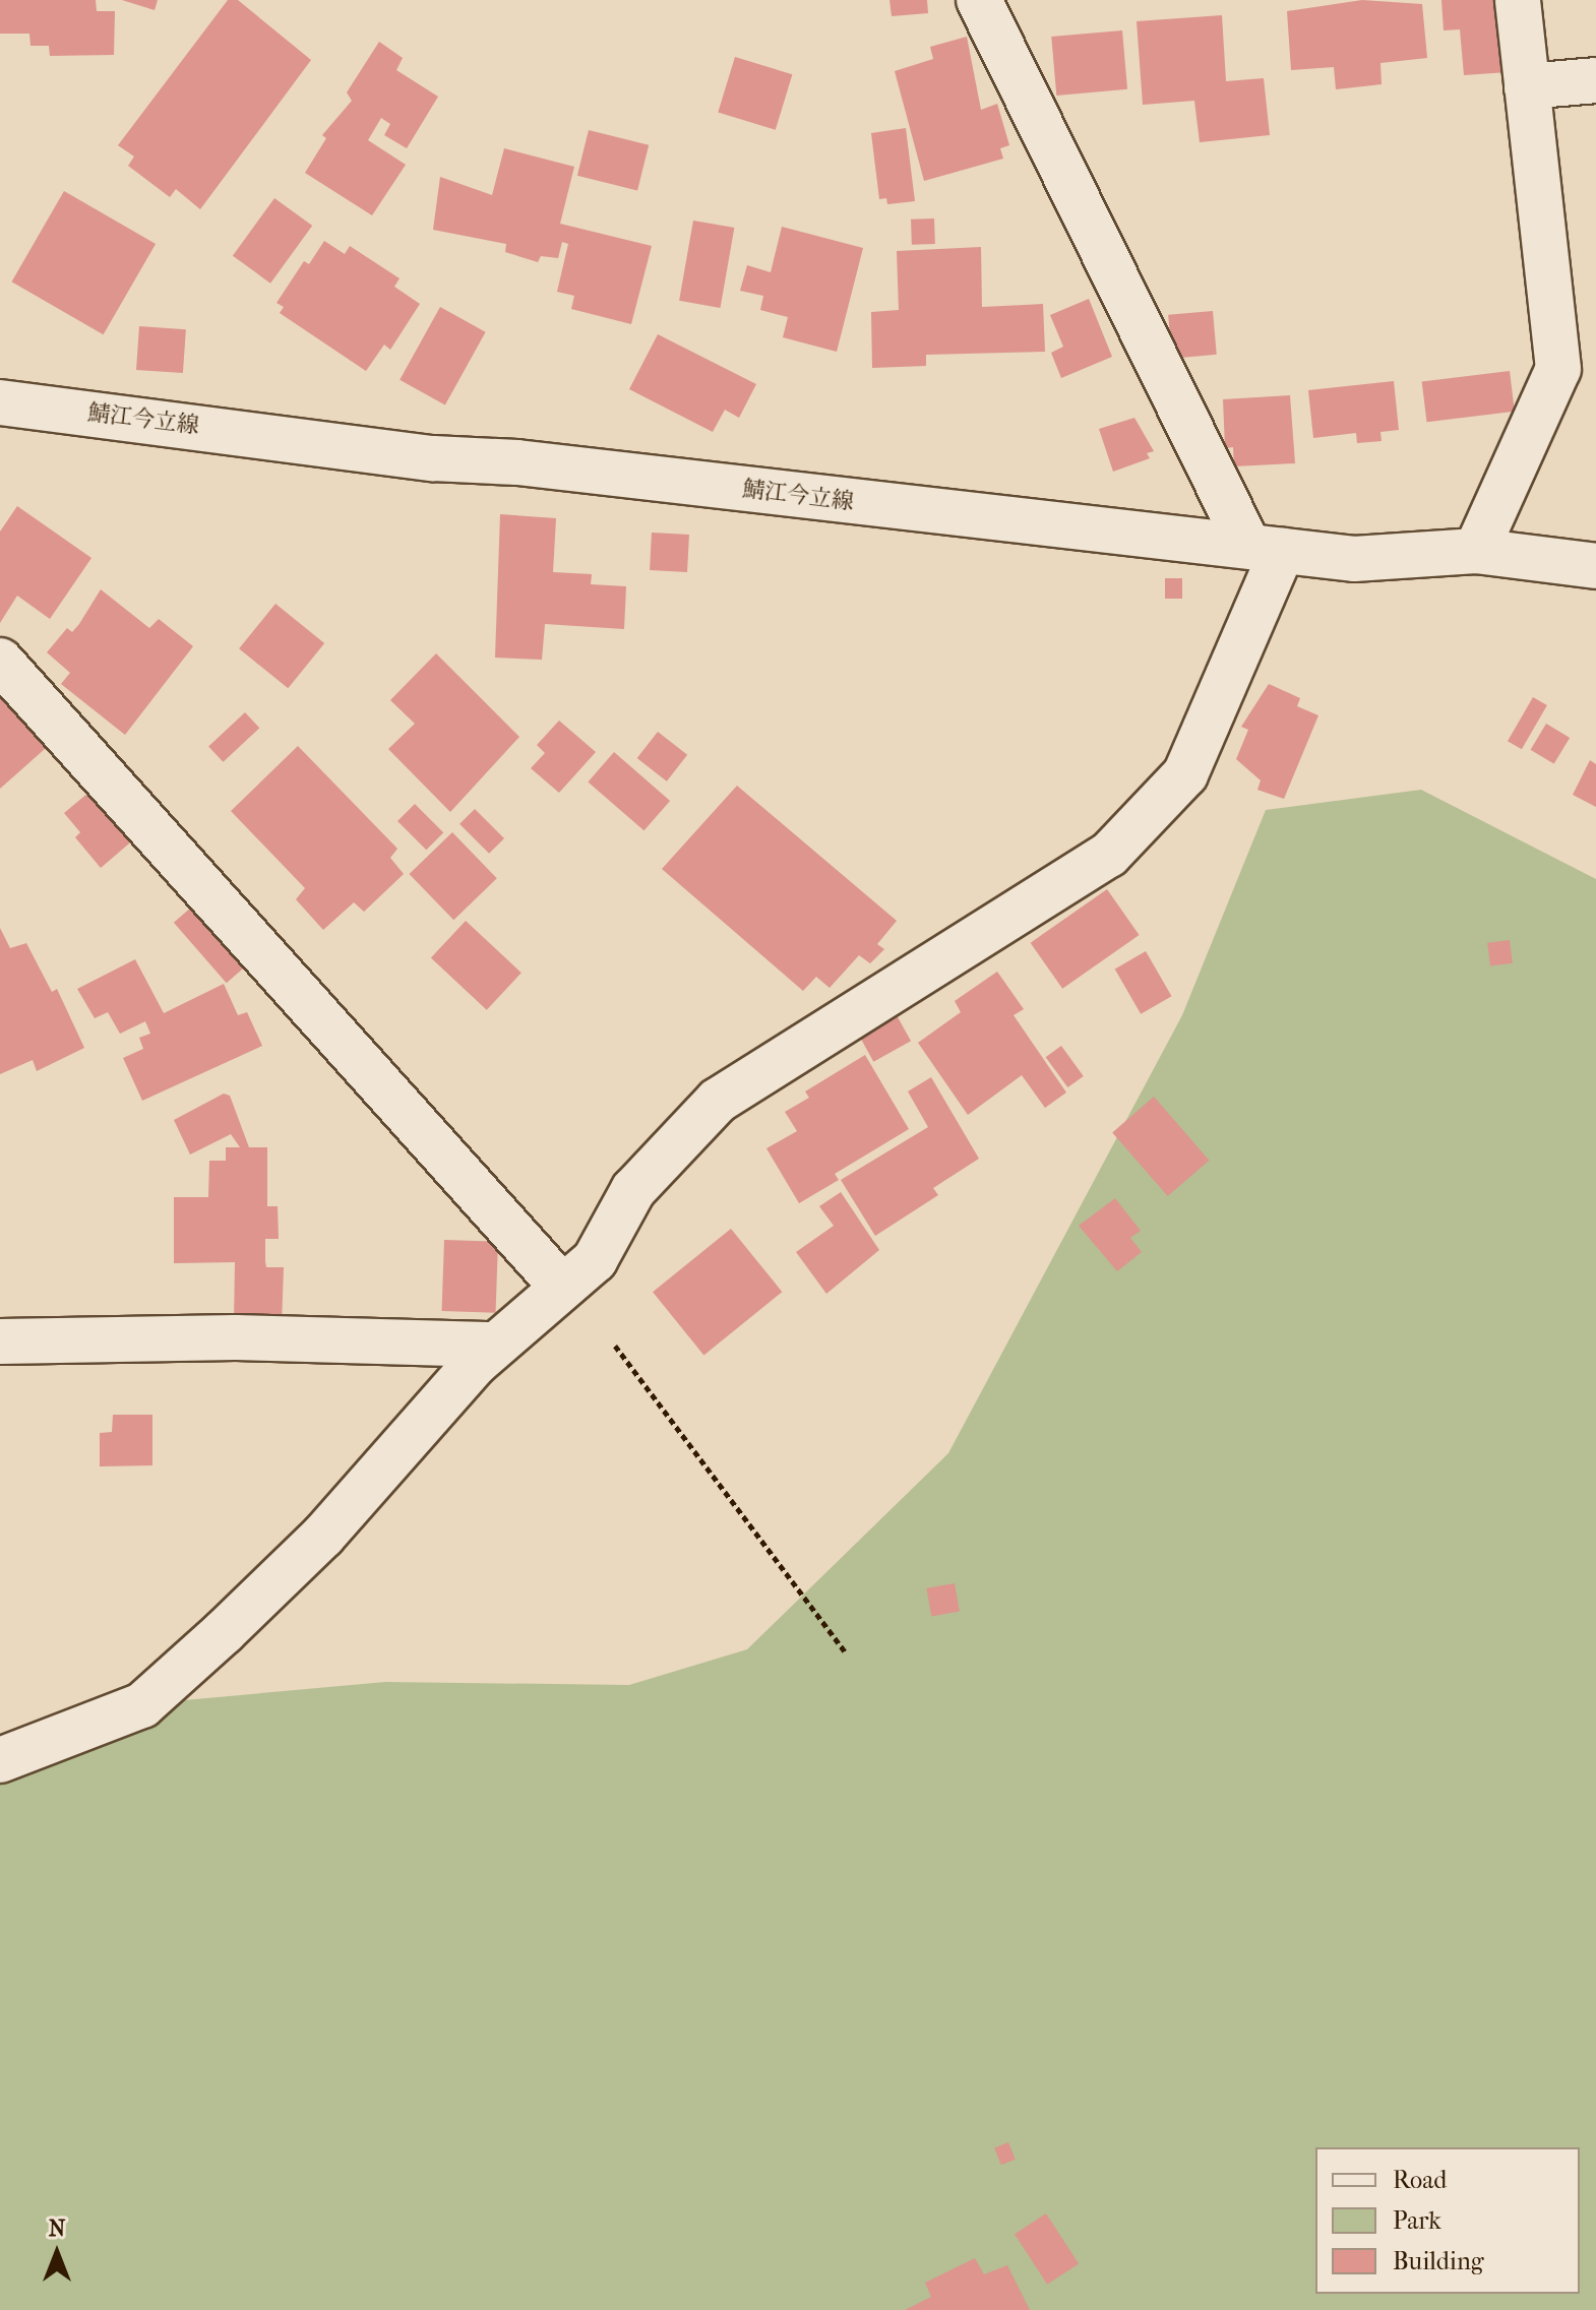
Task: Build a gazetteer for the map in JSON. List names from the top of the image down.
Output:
{
  "streets": {
    "street": ["鯖江今立線"]
  },
  "legend": ["Road", "Park", "Building"],
  "north": "top"
}
